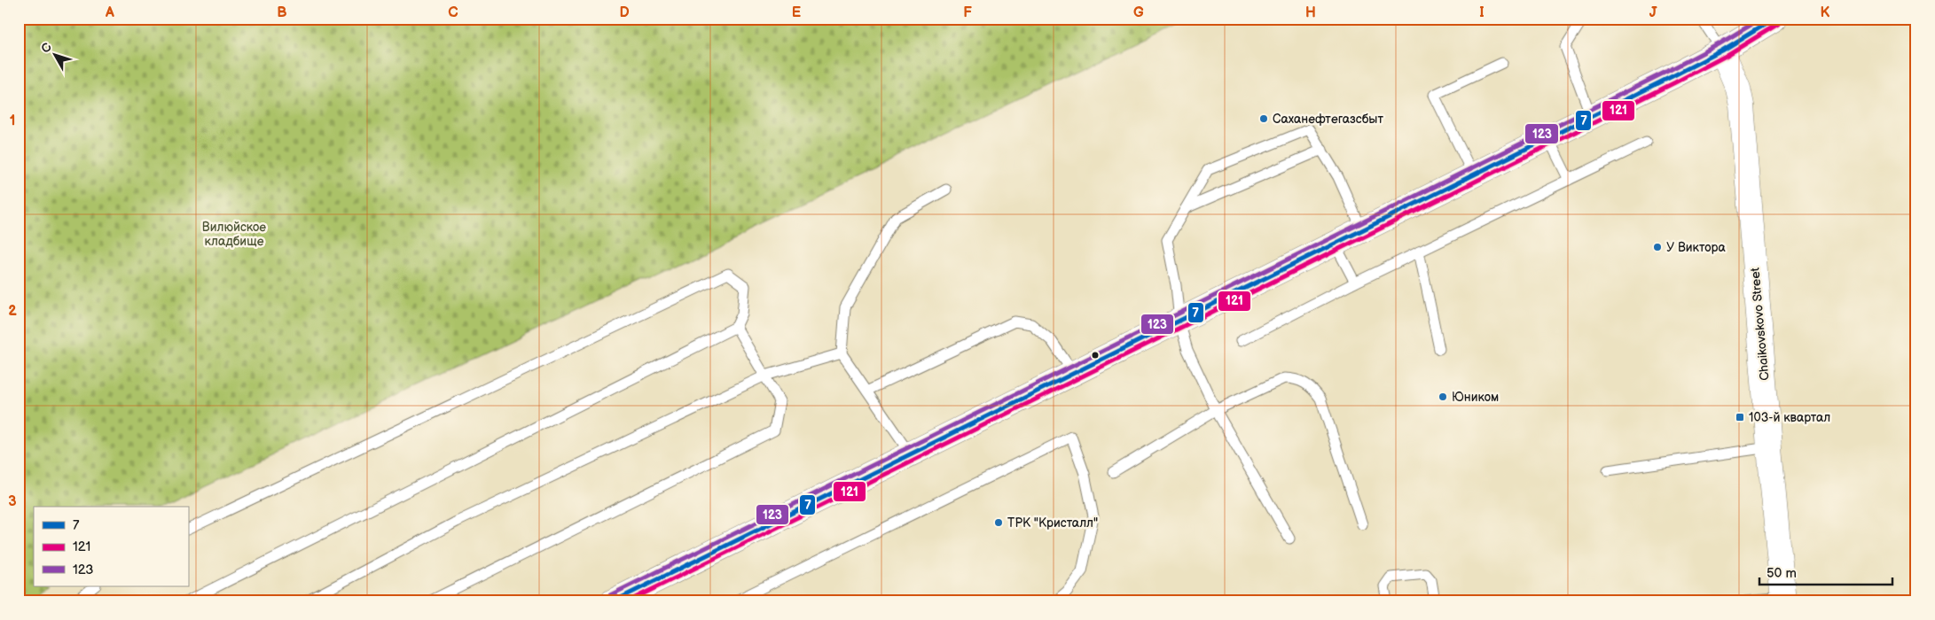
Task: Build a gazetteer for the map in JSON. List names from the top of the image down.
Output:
{
  "streets": {
    "main road": ["Chaikovskovo Street"]
  },
  "parks": ["Вилюйское кладбище"],
  "places": {
    "other": [
      "Саханефтегазсбыт",
      "У Виктора",
      "Юником",
      "ТРК \"Кристалл\""
    ],
    "transit": ["103-й квартал"]
  },
  "lines": ["transit line 7", "transit line 123", "transit line 121"],
  "legend": ["7", "121", "123"],
  "scale_bar": "50 m",
  "north": "top left",
  "grid": {
    "columns": [
      "A",
      "B",
      "C",
      "D",
      "E",
      "F",
      "G",
      "H",
      "I",
      "J",
      "K"
    ],
    "rows": ["1", "2", "3"]
  }
}
